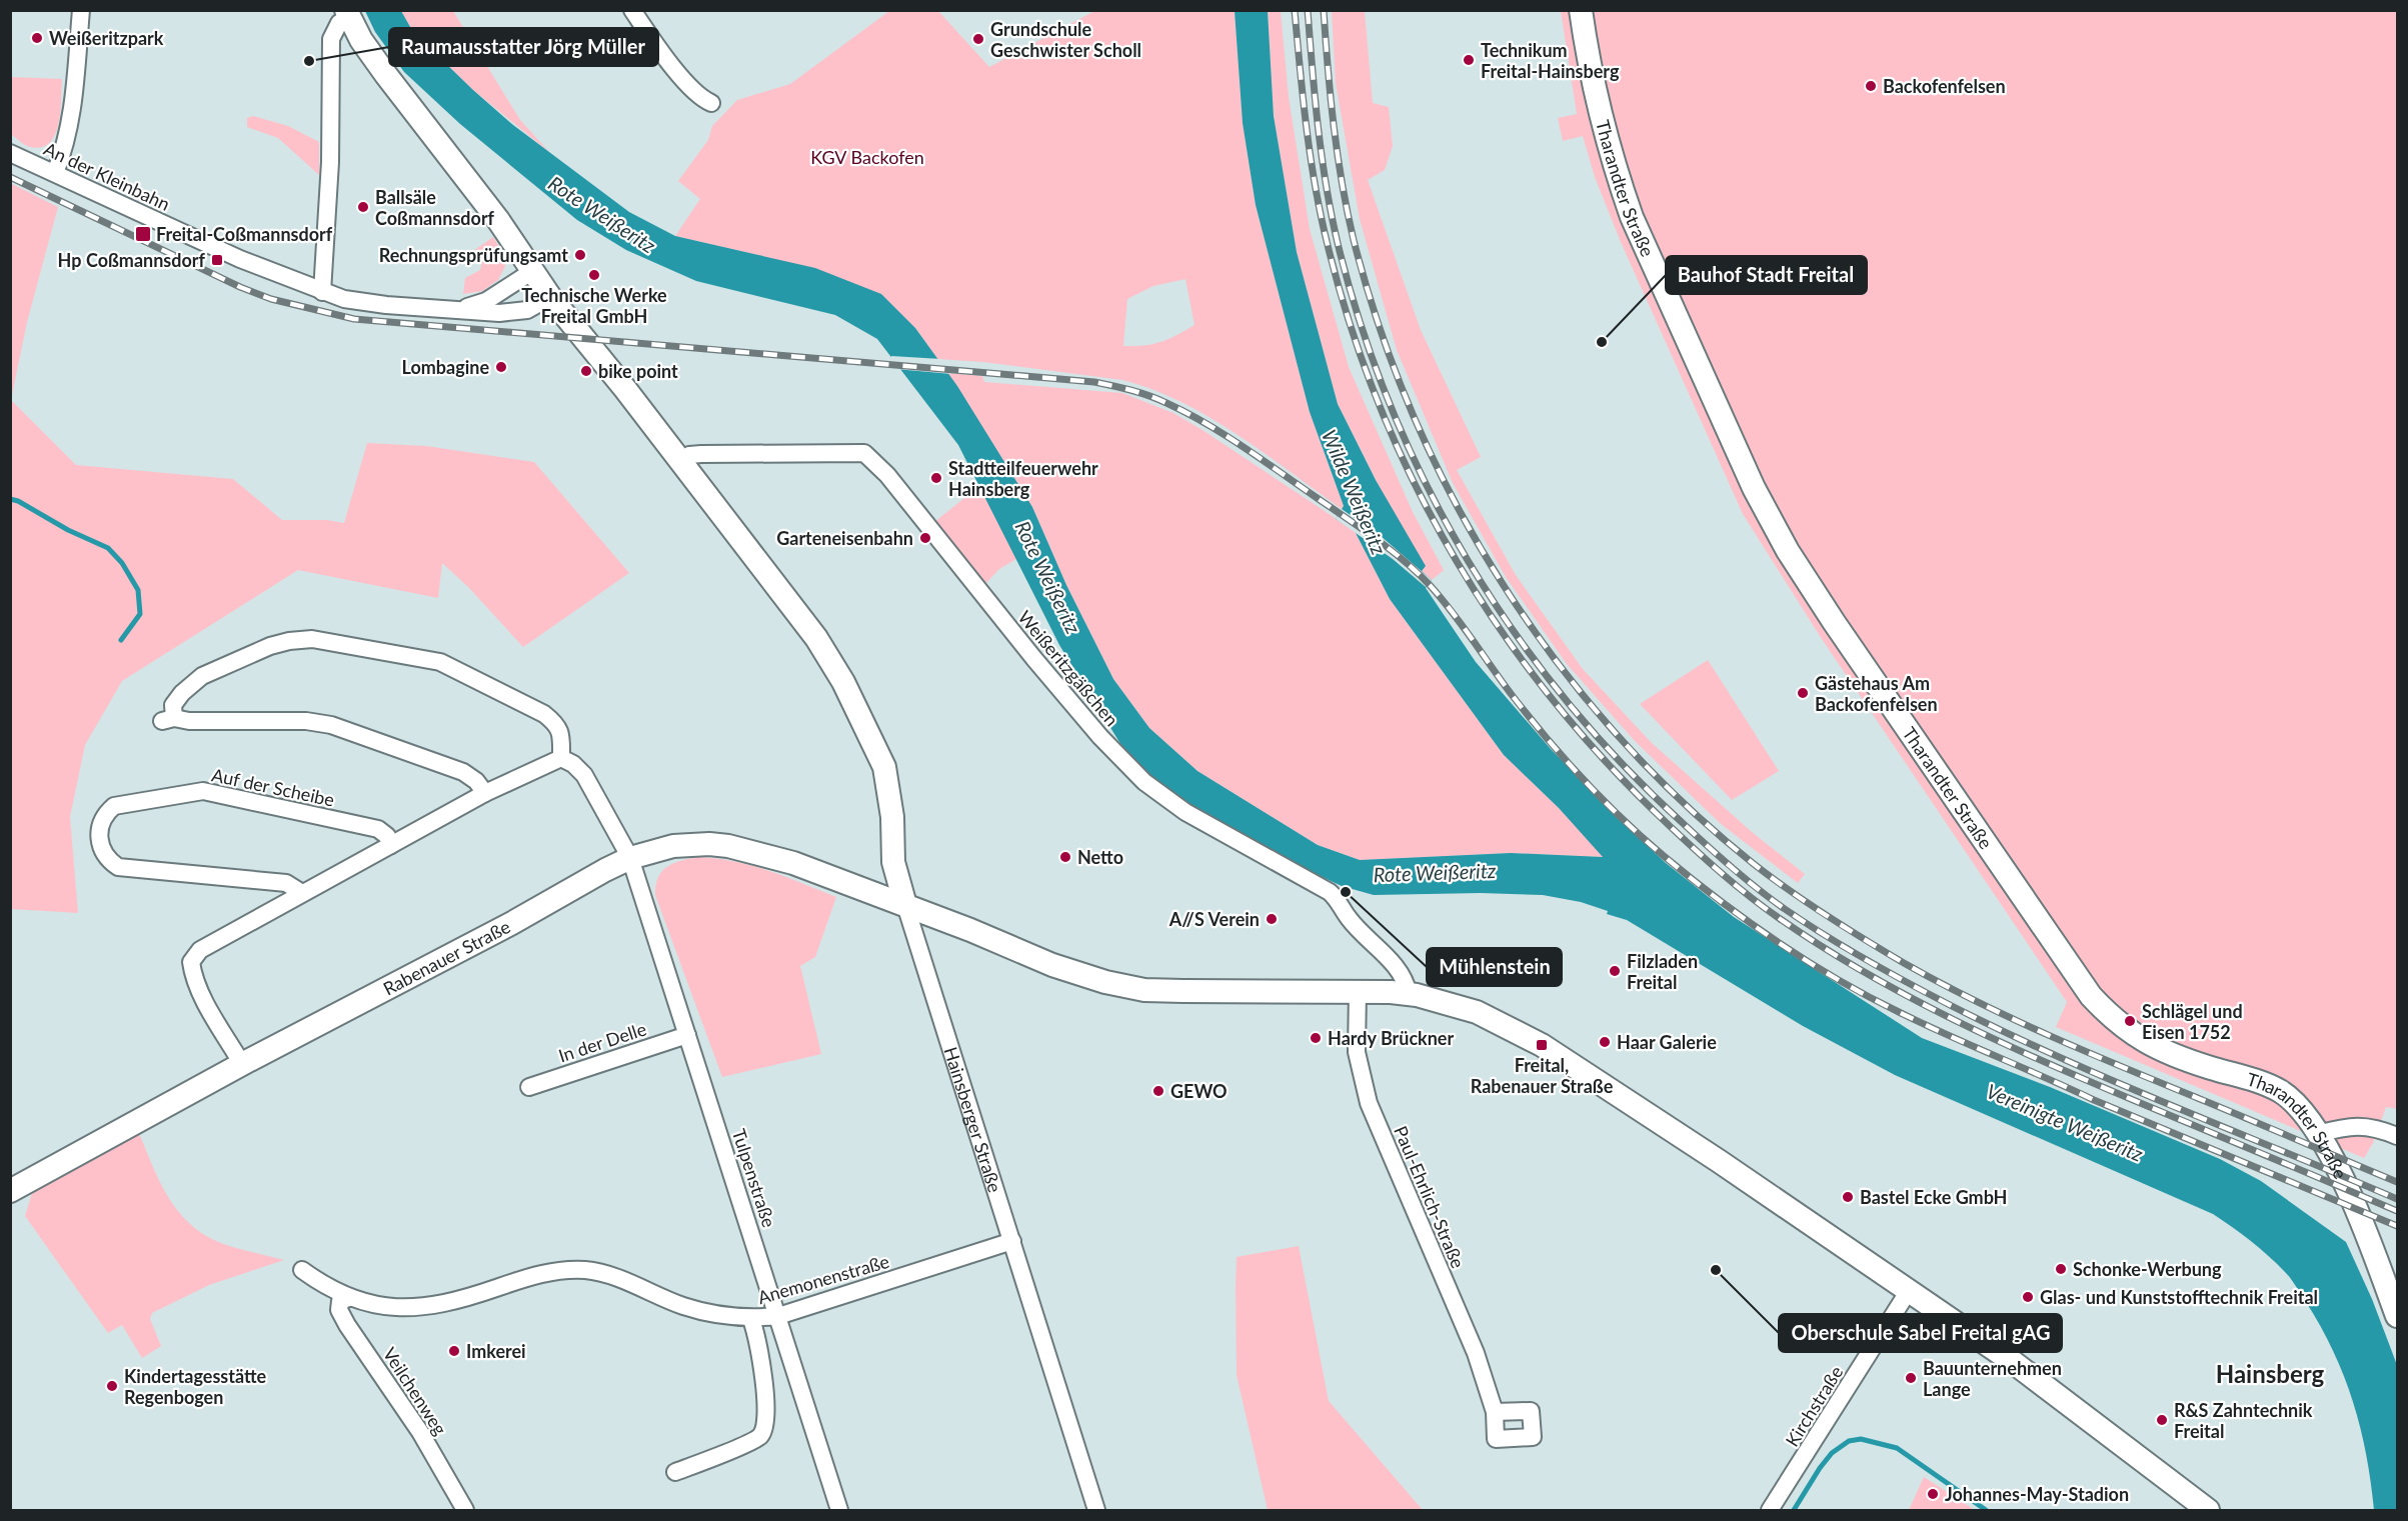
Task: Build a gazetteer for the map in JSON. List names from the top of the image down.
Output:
{
  "streets": {
    "main road": ["Tharandter Straße", "Rabenauer Straße", "Hainsberger Straße"],
    "street": [
      "An der Kleinbahn",
      "Weißeritzgäßchen",
      "Auf der Scheibe",
      "In der Delle",
      "Tulpenstraße",
      "Paul-Ehrlich-Straße",
      "Anemonenstraße",
      "Veilchenweg",
      "Kirchstraße"
    ]
  },
  "crossings": [
    ["An der Kleinbahn", "Hainsberger Straße"],
    ["Weißeritzgäßchen", "Rabenauer Straße"],
    ["Weißeritzgäßchen", "Hainsberger Straße"],
    ["Rabenauer Straße", "Hainsberger Straße"],
    ["Rabenauer Straße", "Tulpenstraße"],
    ["Rabenauer Straße", "Paul-Ehrlich-Straße"],
    ["Rabenauer Straße", "Kirchstraße"],
    ["In der Delle", "Tulpenstraße"],
    ["Hainsberger Straße", "Anemonenstraße"],
    ["Tulpenstraße", "Anemonenstraße"],
    ["Anemonenstraße", "Veilchenweg"]
  ],
  "districts": ["Hainsberg"],
  "water": ["Rote Weißeritz", "Wilde Weißeritz", "Vereinigte Weißeritz"],
  "parks": ["KGV Backofen"],
  "places": {
    "other": [
      "Weißeritzpark",
      "Grundschule Geschwister Scholl",
      "Technikum Freital-Hainsberg",
      "Raumausstatter Jörg Müller",
      "Backofenfelsen",
      "Ballsäle Coßmannsdorf",
      "Rechnungsprüfungsamt",
      "Technische Werke Freital GmbH",
      "Bauhof Stadt Freital",
      "Lombagine",
      "bike point",
      "Stadtteilfeuerwehr Hainsberg",
      "Garteneisenbahn",
      "Gästehaus Am Backofenfelsen",
      "Netto",
      "Mühlenstein",
      "A//S Verein",
      "Filzladen Freital",
      "Schlägel und Eisen 1752",
      "Hardy Brückner",
      "Haar Galerie",
      "GEWO",
      "Bastel Ecke GmbH",
      "Schonke-Werbung",
      "Oberschule Sabel Freital gAG",
      "Glas- und Kunststofftechnik Freital",
      "Imkerei",
      "Bauunternehmen Lange",
      "Kindertagesstätte Regenbogen",
      "R&S Zahntechnik Freital",
      "Johannes-May-Stadion"
    ],
    "transit": ["Freital-Coßmannsdorf", "Hp Coßmannsdorf", "Freital, Rabenauer Straße"]
  }
}
